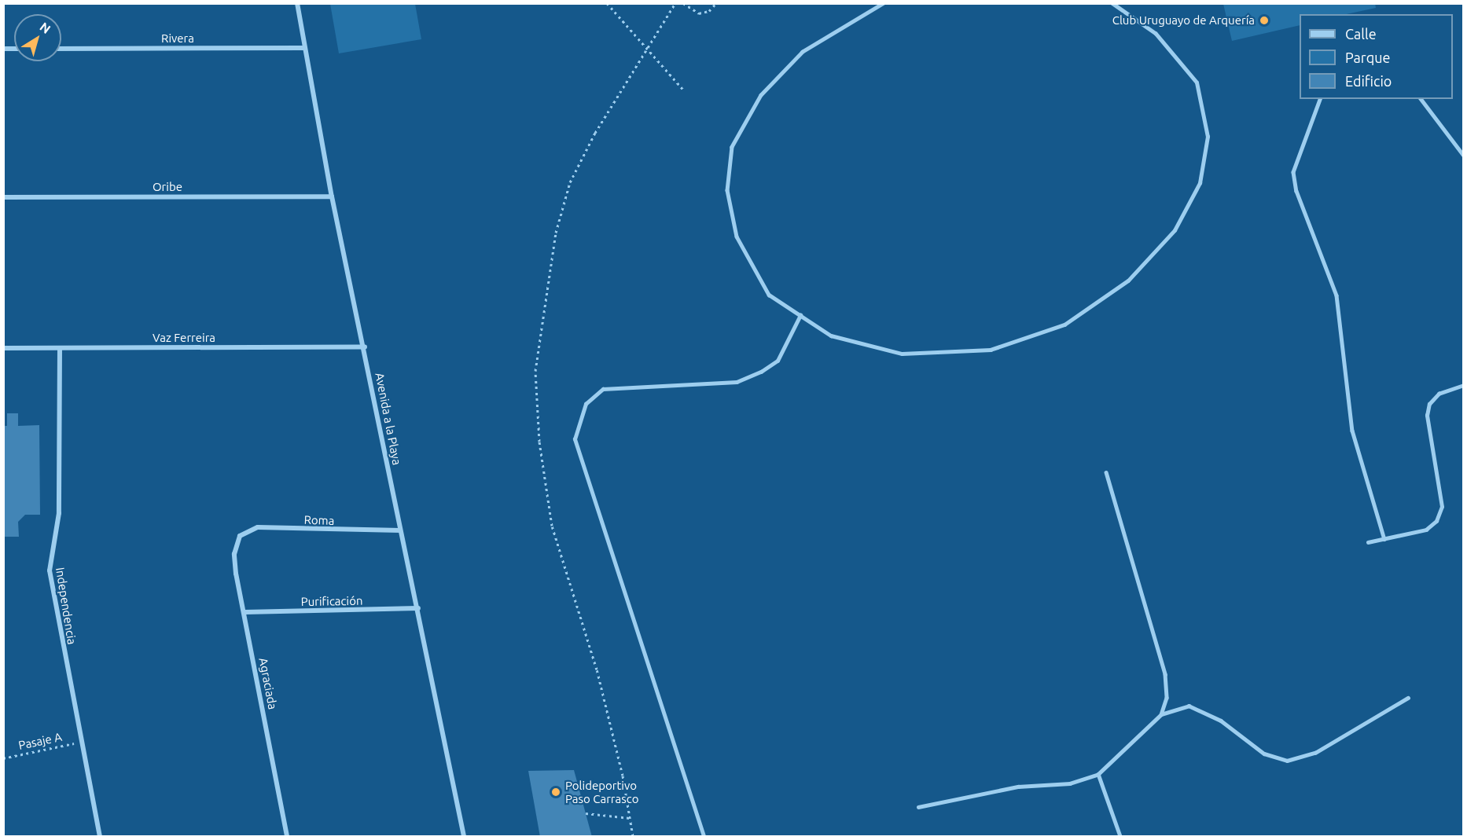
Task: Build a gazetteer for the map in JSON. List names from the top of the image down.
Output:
{
  "streets": {
    "street": [
      "Rivera",
      "Oribe",
      "Vaz Ferreira",
      "Avenida a la Playa",
      "Roma",
      "Purificación",
      "Independencia",
      "Agraciada"
    ],
    "path": ["Pasaje A"]
  },
  "crossings": [
    ["Rivera", "Avenida a la Playa"],
    ["Oribe", "Avenida a la Playa"],
    ["Vaz Ferreira", "Avenida a la Playa"],
    ["Vaz Ferreira", "Independencia"],
    ["Avenida a la Playa", "Roma"],
    ["Avenida a la Playa", "Purificación"],
    ["Roma", "Agraciada"],
    ["Purificación", "Agraciada"],
    ["Independencia", "Pasaje A"]
  ],
  "places": ["Club Uruguayo de Arquería", "Polideportivo Paso Carrasco"],
  "legend": ["Calle", "Parque", "Edificio"],
  "north": "top right"
}
